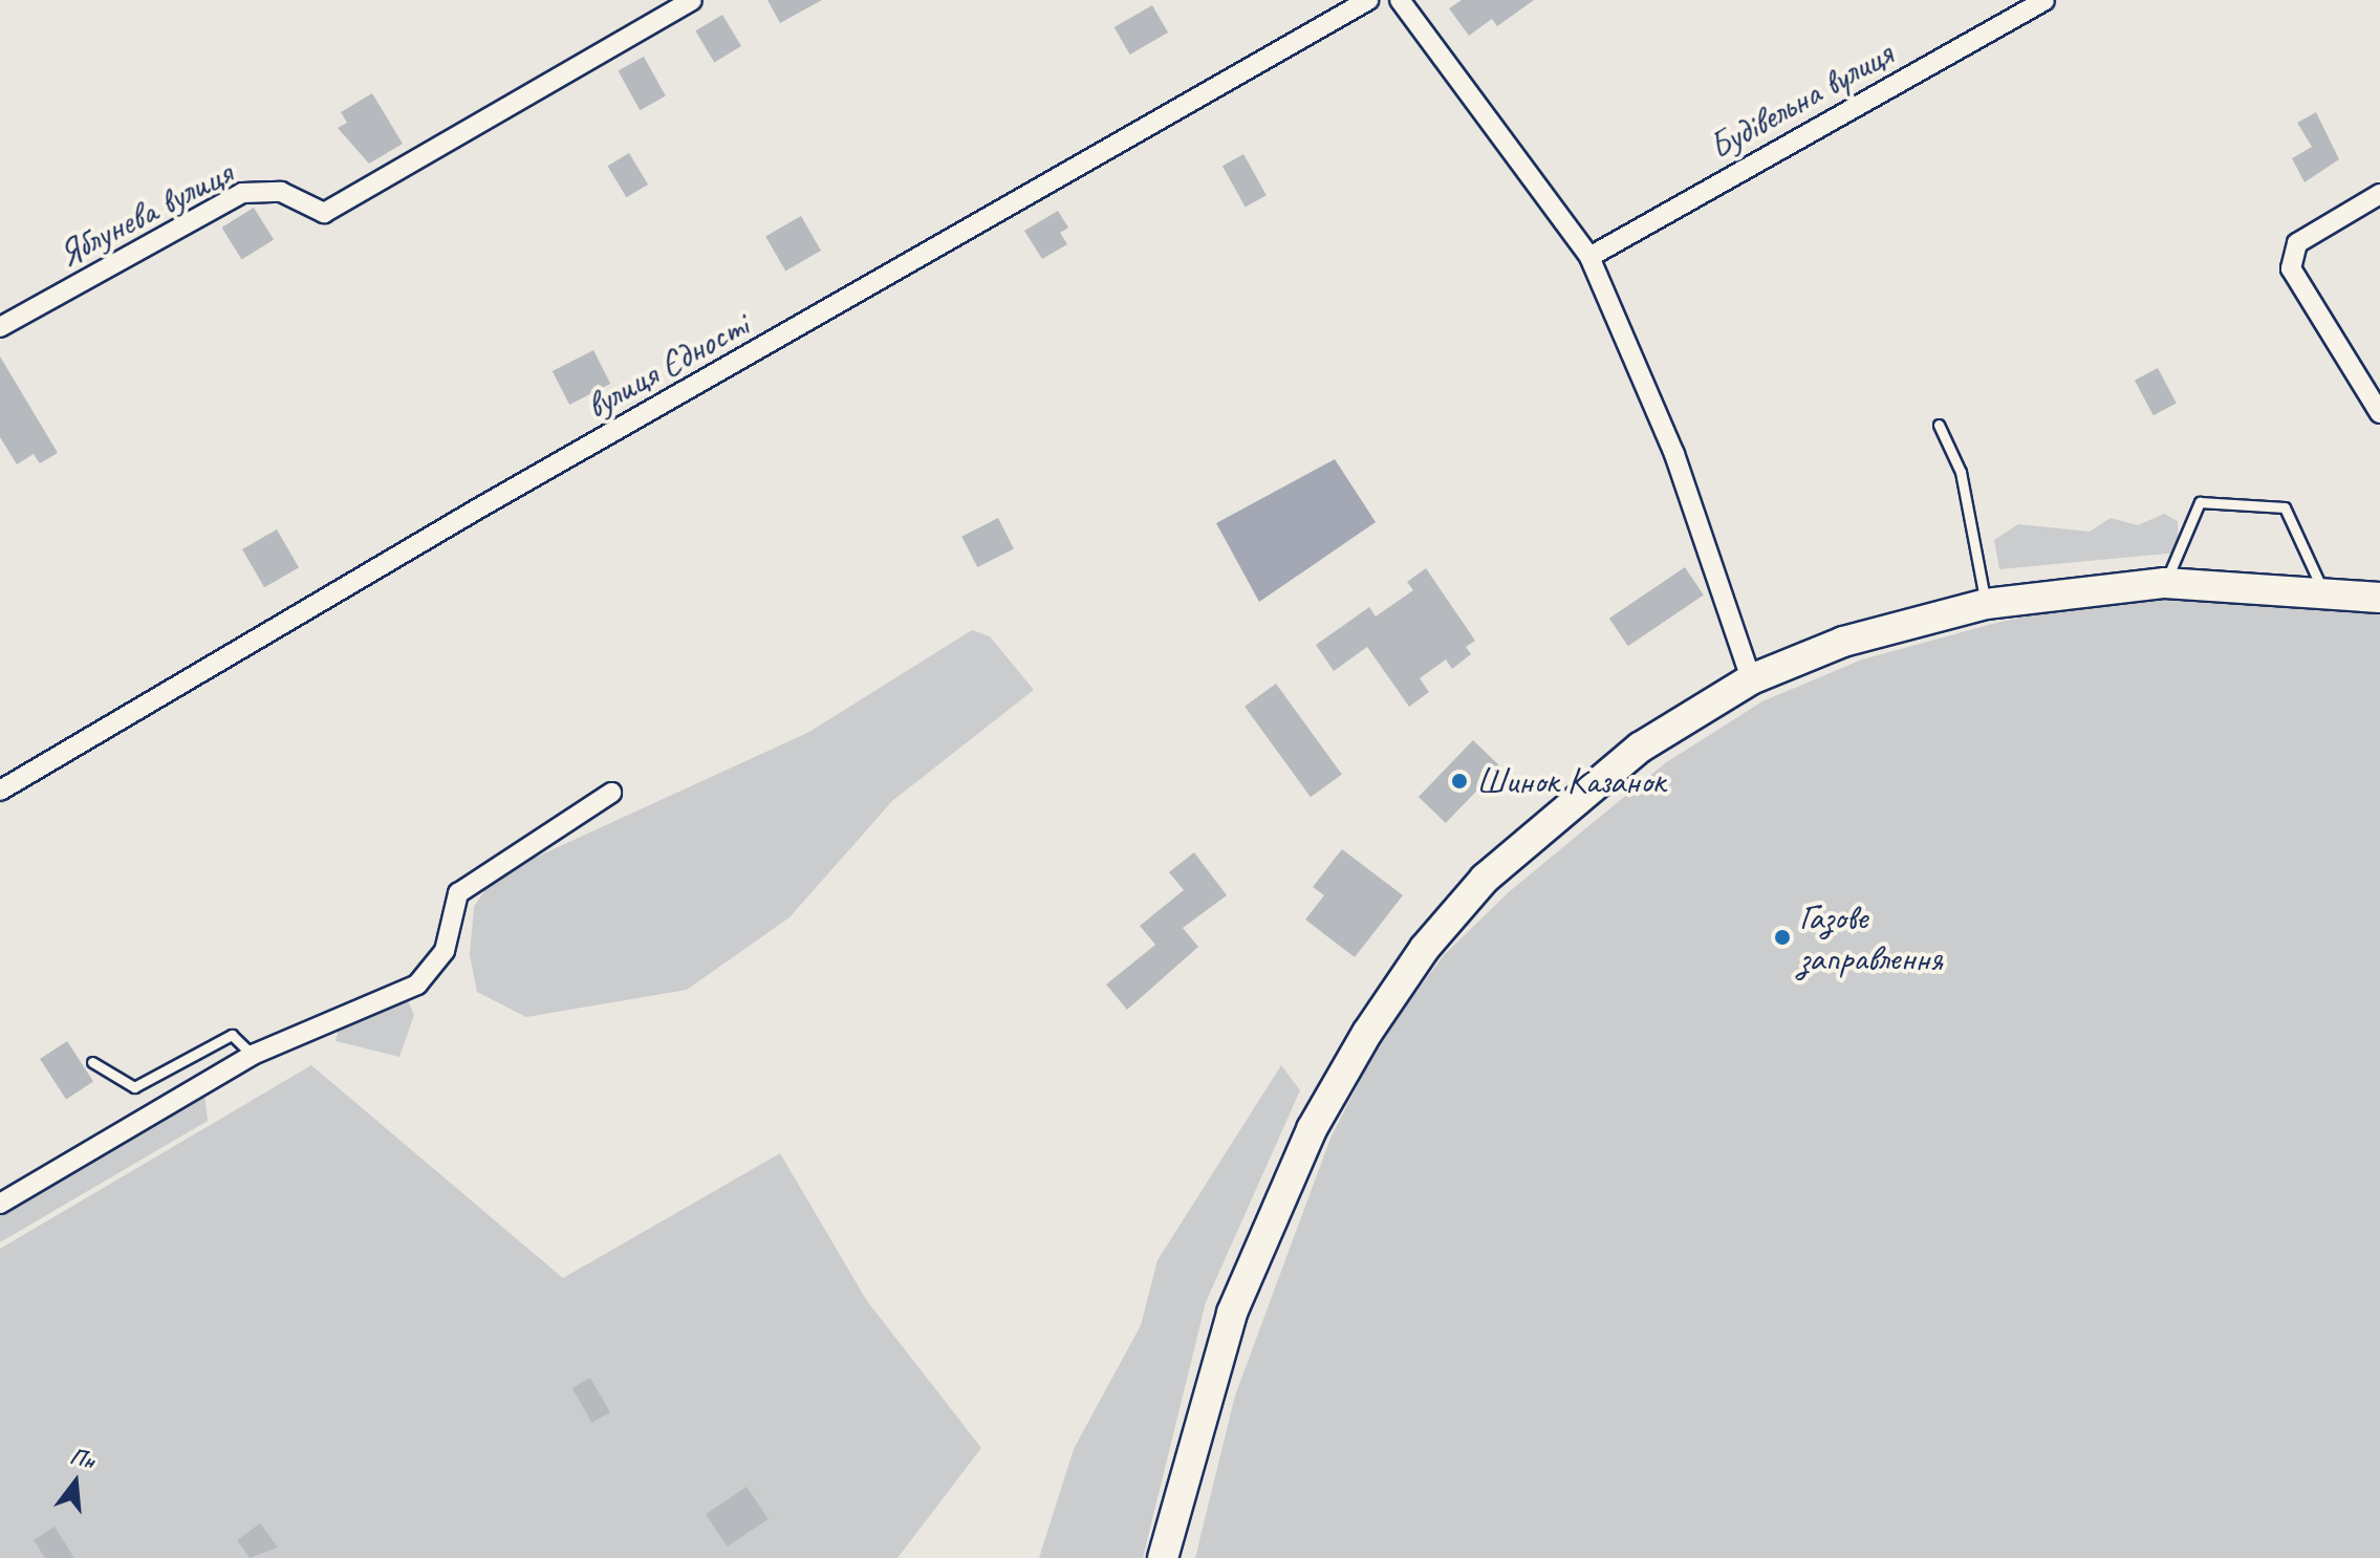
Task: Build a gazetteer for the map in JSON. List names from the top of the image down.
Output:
{
  "streets": {
    "street": ["Будівельна вулиця", "Яблунева вулиця", "вулиця Єдності"]
  },
  "places": ["Шинок Казанок", "Газове заправлення"],
  "north": "top"
}
